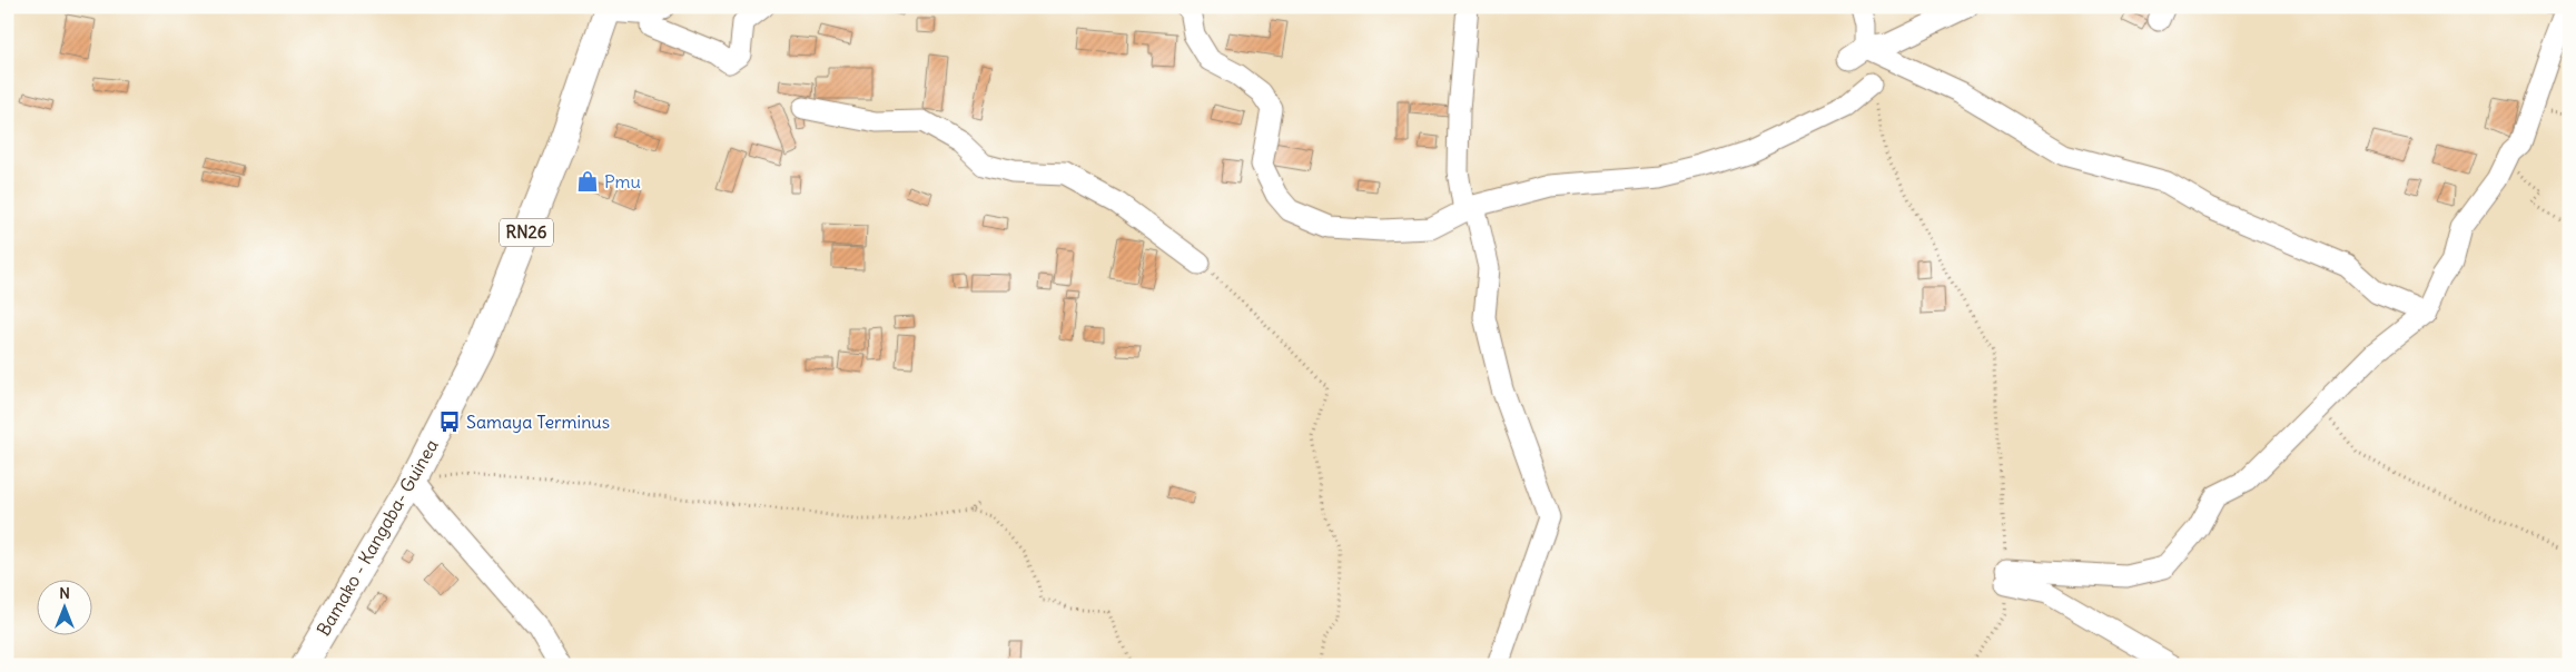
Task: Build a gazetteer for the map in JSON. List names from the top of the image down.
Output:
{
  "streets": {
    "main road": ["RN26", "Bamako - Kangaba- Guinea"]
  },
  "places": {
    "shop": ["Pmu"],
    "bus stop": ["Samaya Terminus"]
  },
  "north": "top"
}
